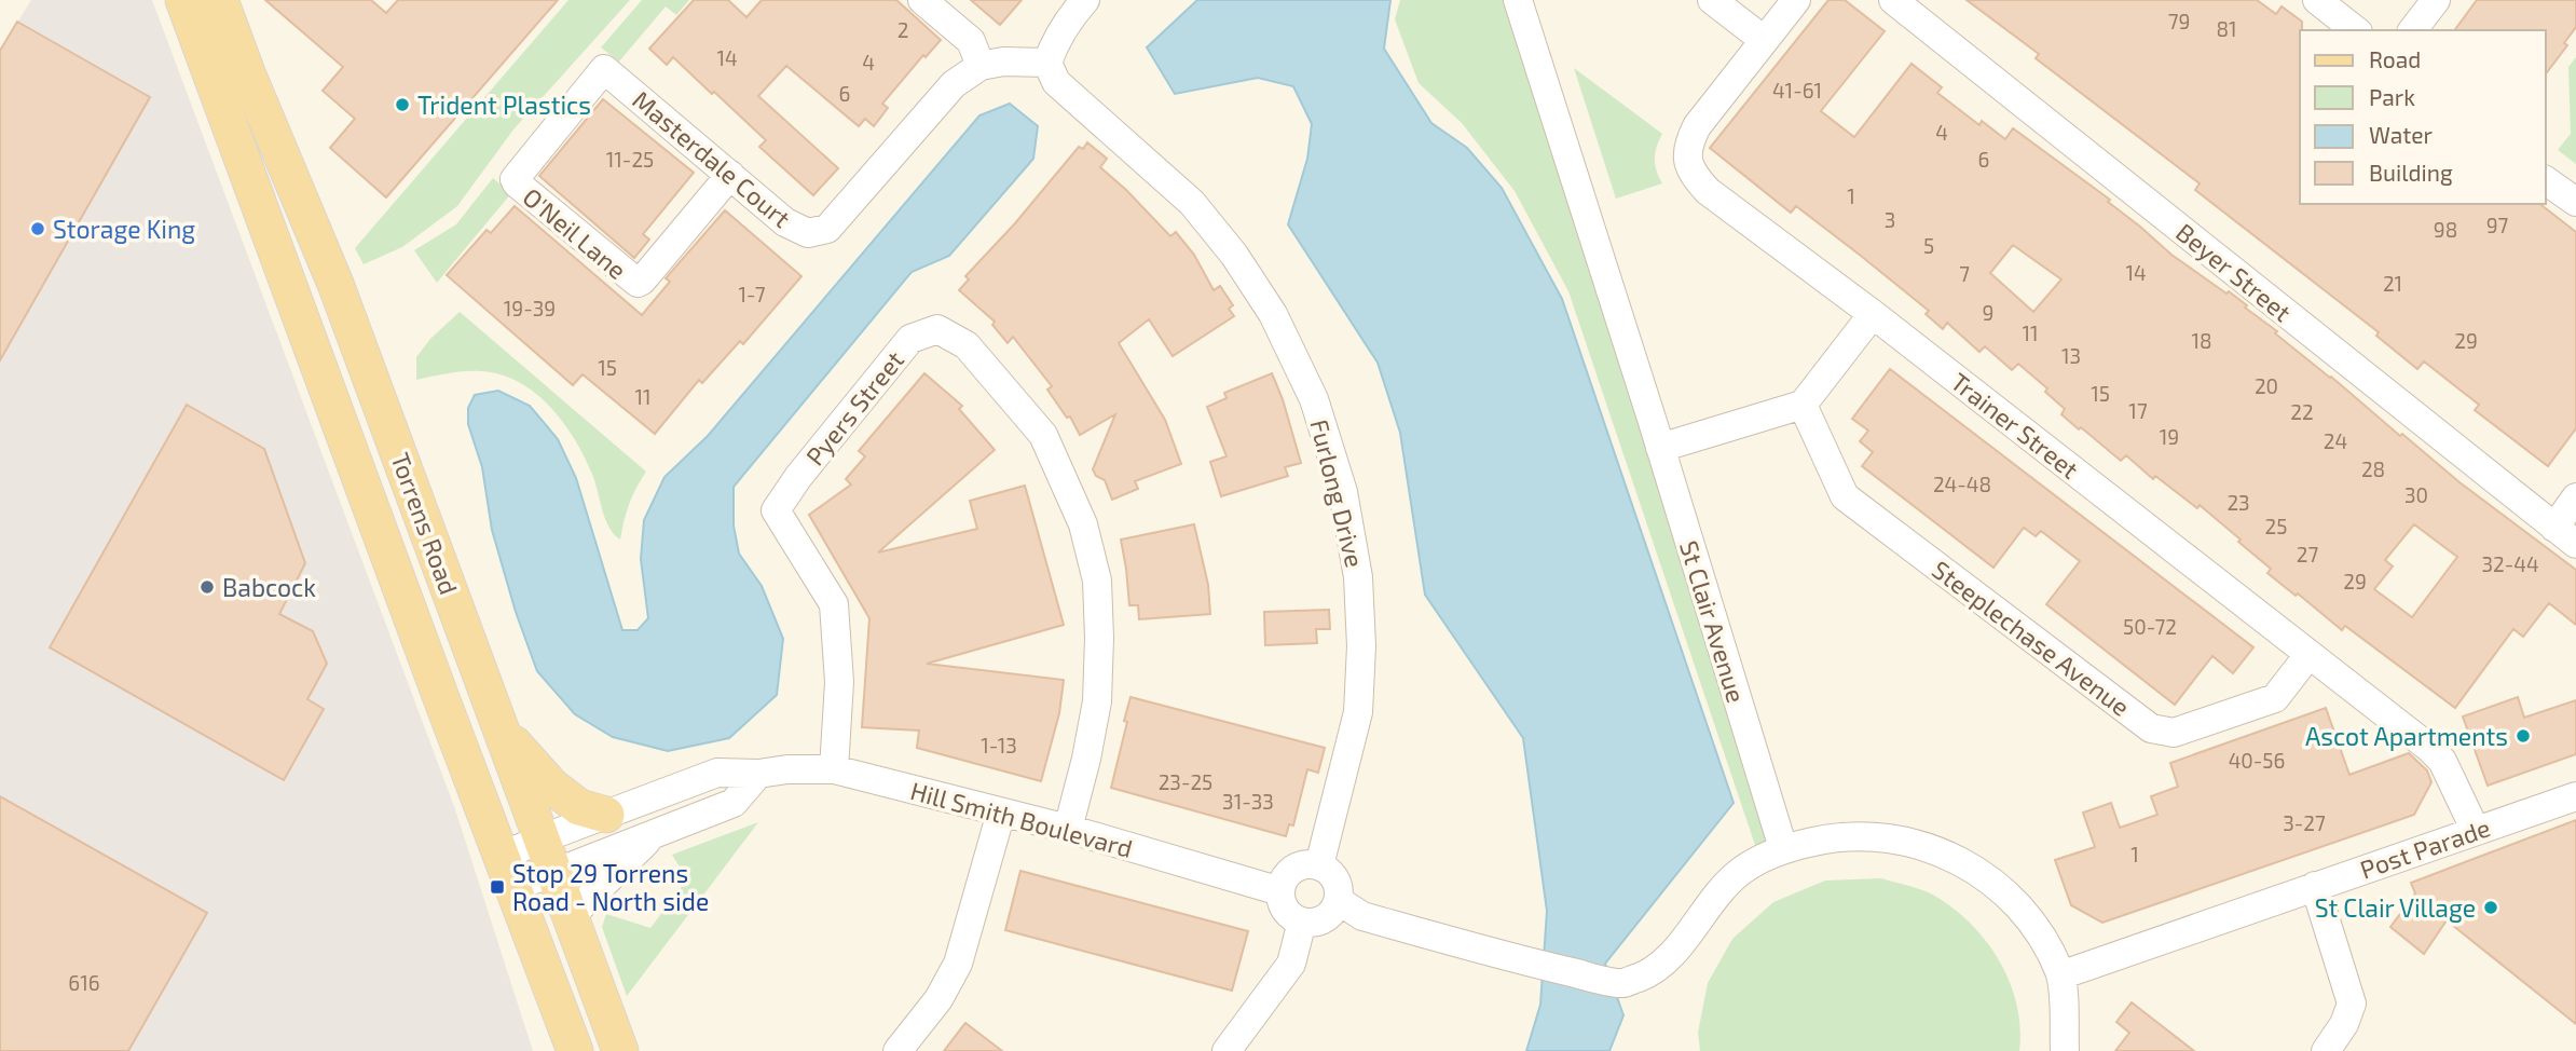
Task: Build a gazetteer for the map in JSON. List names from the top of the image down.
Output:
{
  "streets": {
    "main road": ["Torrens Road"],
    "street": [
      "Masterdale Court",
      "O'Neil Lane",
      "Beyer Street",
      "Pyers Street",
      "Trainer Street",
      "Furlong Drive",
      "St Clair Avenue",
      "Steeplechase Avenue",
      "Hill Smith Boulevard",
      "Post Parade"
    ]
  },
  "crossings": [
    ["Masterdale Court", "O'Neil Lane"],
    ["Pyers Street", "Hill Smith Boulevard"],
    ["Trainer Street", "Steeplechase Avenue"],
    ["Trainer Street", "Post Parade"],
    ["Furlong Drive", "Hill Smith Boulevard"],
    ["Torrens Road", "Hill Smith Boulevard"]
  ],
  "places": {
    "other": [
      "Trident Plastics",
      "Storage King",
      "Babcock",
      "Ascot Apartments",
      "St Clair Village"
    ],
    "transit": ["Stop 29 Torrens Road - North side"]
  },
  "house_numbers": [
    "79",
    "81",
    "2",
    "14",
    "4",
    "41-61",
    "6",
    "4",
    "11-25",
    "6",
    "1",
    "3",
    "97",
    "98",
    "5",
    "14",
    "7",
    "21",
    "1-7",
    "19-39",
    "9",
    "11",
    "18",
    "29",
    "13",
    "15",
    "20",
    "15",
    "11",
    "17",
    "22",
    "19",
    "24",
    "28",
    "24-48",
    "30",
    "23",
    "25",
    "27",
    "32-44",
    "29",
    "50-72",
    "1-13",
    "40-56",
    "23-25",
    "31-33",
    "3-27",
    "1",
    "616"
  ],
  "legend": [
    "Road",
    "Park",
    "Water",
    "Building"
  ]
}
